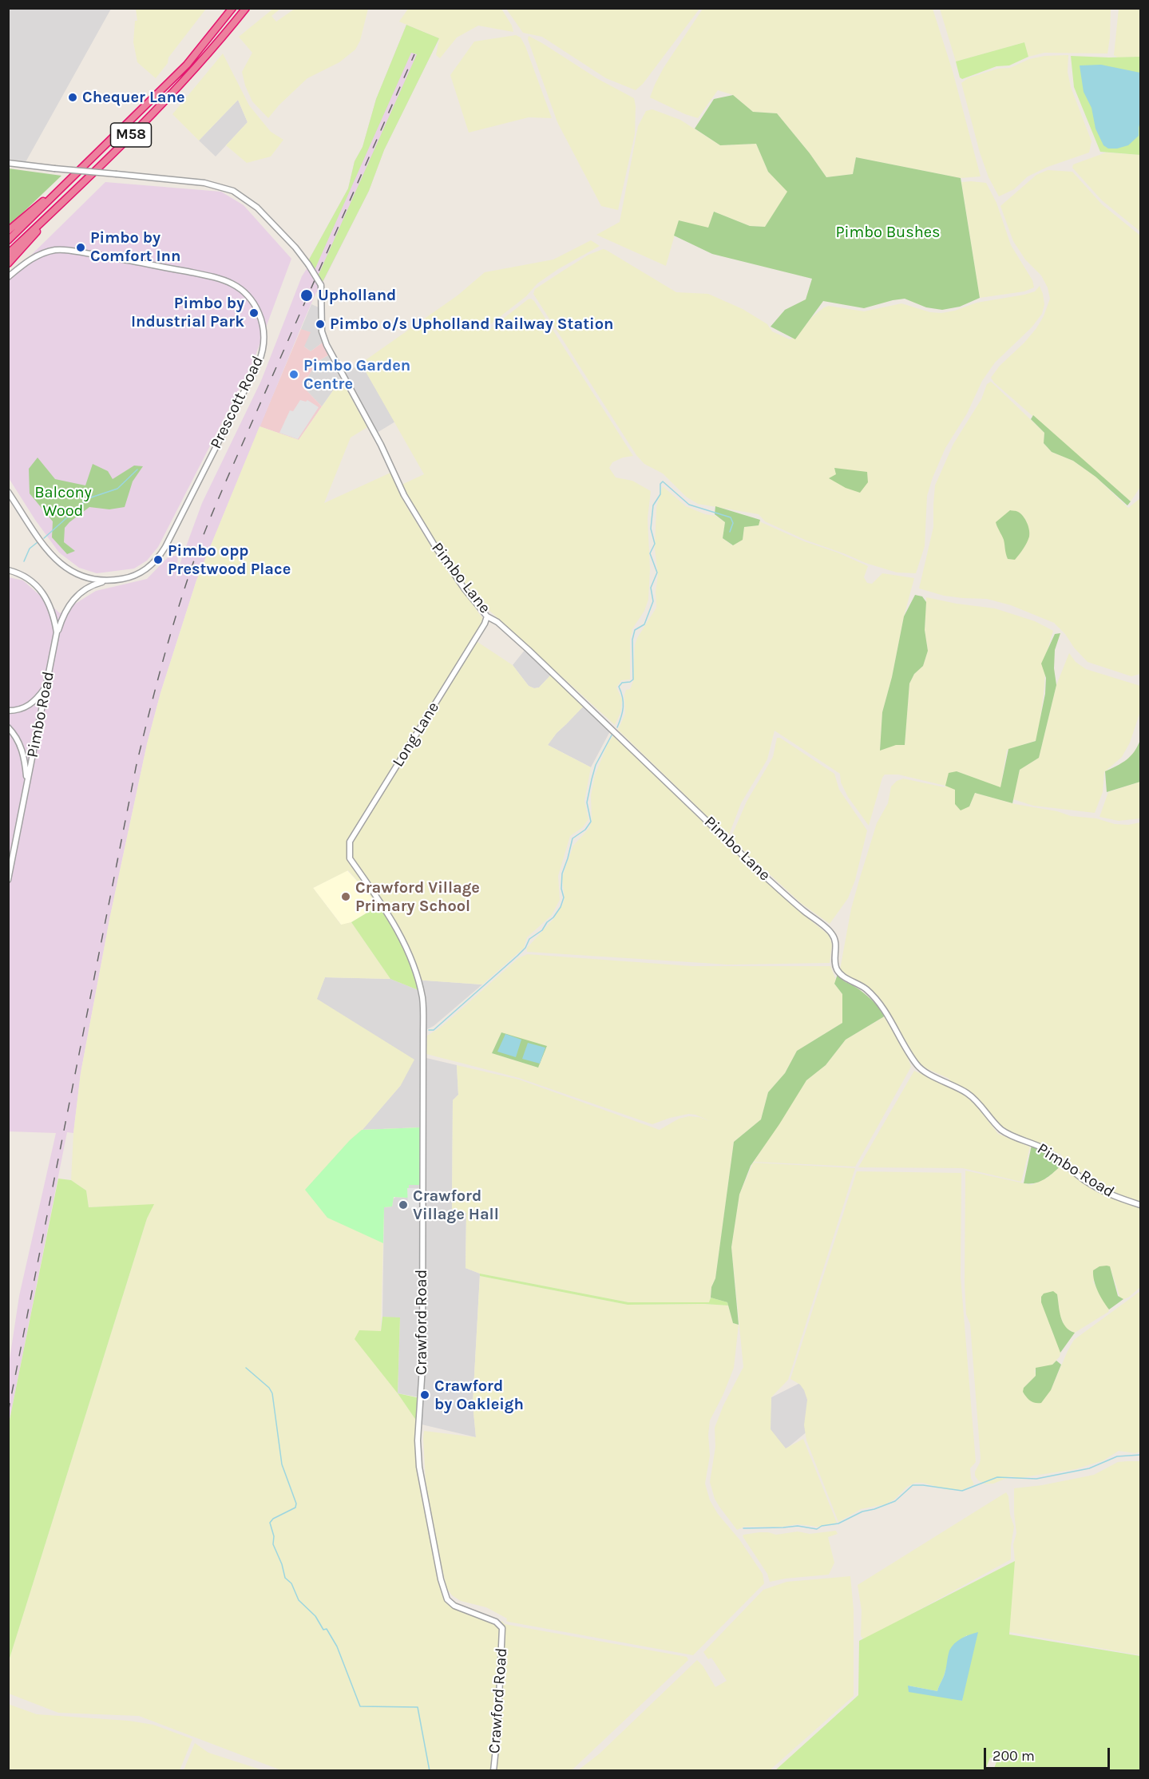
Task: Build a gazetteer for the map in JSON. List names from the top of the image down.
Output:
{
  "streets": {
    "highway": ["M58"],
    "street": [
      "Prescott Road",
      "Pimbo Lane",
      "Pimbo Road",
      "Long Lane",
      "Crawford Road"
    ]
  },
  "crossings": [
    ["Pimbo Lane", "Pimbo Road"],
    ["Pimbo Lane", "Long Lane"],
    ["Long Lane", "Crawford Road"]
  ],
  "parks": ["Pimbo Bushes", "Balcony Wood"],
  "places": [
    "Chequer Lane",
    "Pimbo by Comfort Inn",
    "Upholland",
    "Pimbo by Industrial Park",
    "Pimbo o/s Upholland Railway Station",
    "Pimbo Garden Centre",
    "Pimbo opp Prestwood Place",
    "Crawford Village Primary School",
    "Crawford Village Hall",
    "Crawford by Oakleigh"
  ],
  "scale_bar": "200 m"
}
